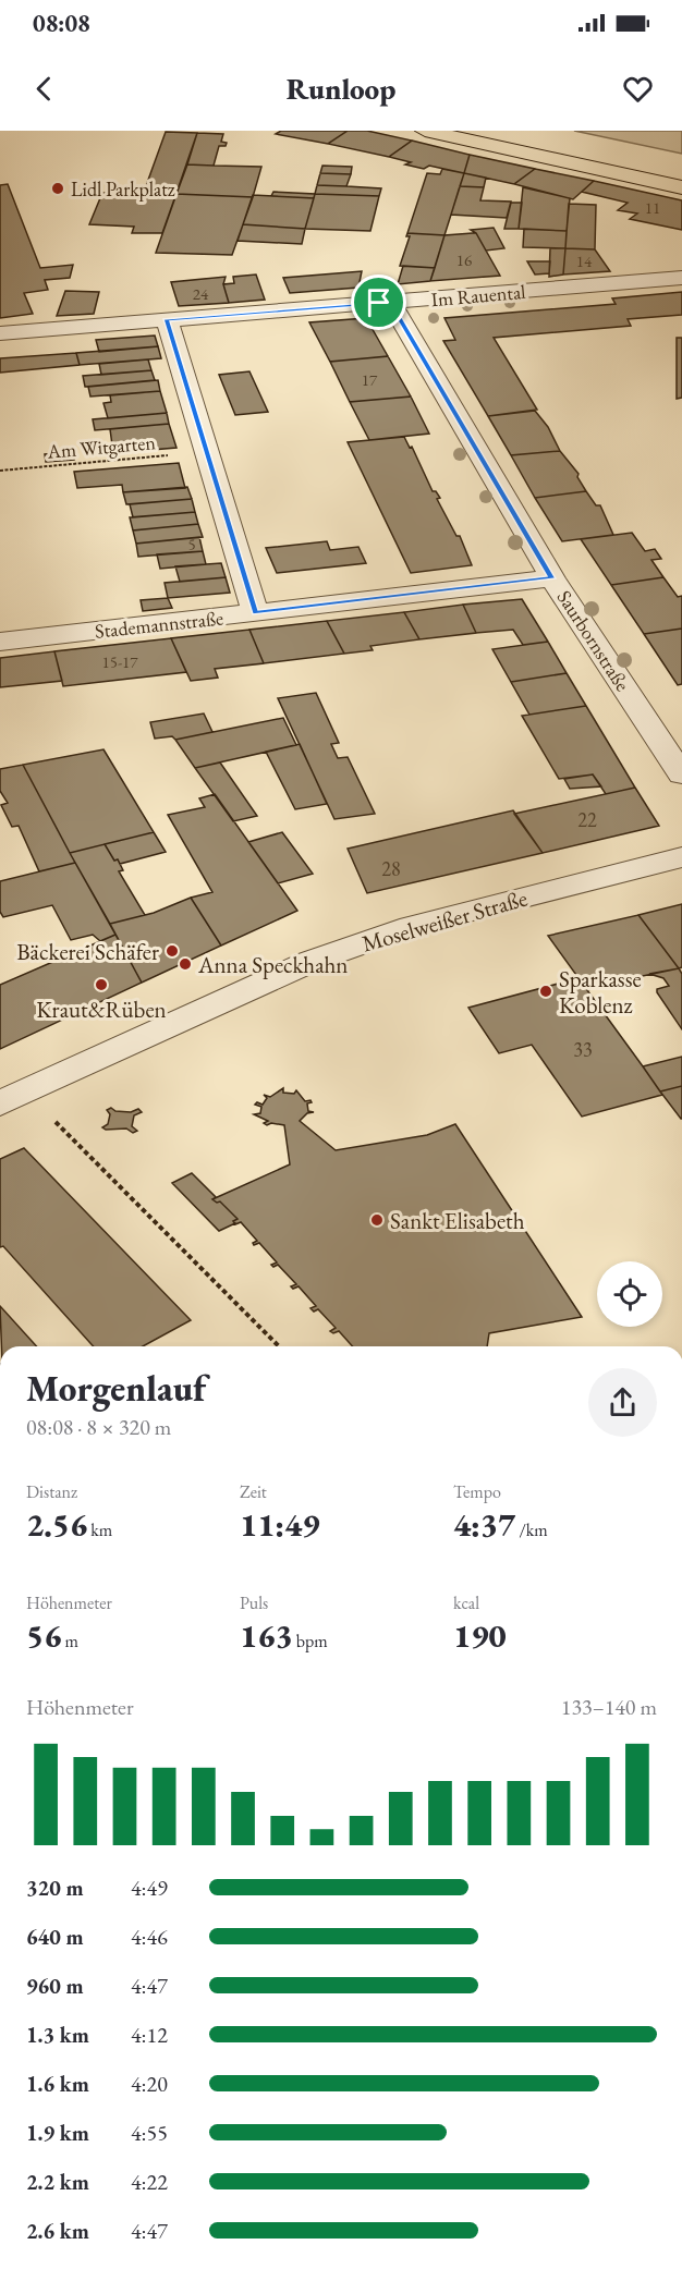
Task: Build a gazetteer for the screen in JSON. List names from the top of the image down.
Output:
{
  "streets": {
    "street": [
      "Im Rauental",
      "Stademannstraße",
      "Saurbornstraße",
      "Moselweißer Straße"
    ],
    "path": ["Am Witgarten"]
  },
  "crossings": [
    ["Im Rauental", "Saurbornstraße"],
    ["Stademannstraße", "Saurbornstraße"]
  ],
  "places": [
    "Lidl Parkplatz",
    "Bäckerei Schäfer",
    "Anna Speckhahn",
    "Kraut&Rüben",
    "Sparkasse Koblenz",
    "Sankt Elisabeth"
  ],
  "house_numbers": [
    "11",
    "16",
    "14",
    "24",
    "17",
    "5",
    "15-17",
    "22",
    "28",
    "33"
  ],
  "page": {
    "status": "08:08",
    "header": "Runloop",
    "heading": ["Morgenlauf", "08:08 · 8 × 320 m"],
    "stats": [
      ["Distanz", "2.56 km"],
      ["Zeit", "11:49"],
      ["Tempo", "4:37 /km"],
      ["Höhenmeter", "56 m"],
      ["Puls", "163 bpm"],
      ["kcal", "190"]
    ],
    "chart": ["Höhenmeter", "133–140 m"],
    "list": [
      {
        "name": "320 m",
        "note": "4:49"
      },
      {
        "name": "640 m",
        "note": "4:46"
      },
      {
        "name": "960 m",
        "note": "4:47"
      },
      {
        "name": "1.3 km",
        "note": "4:12"
      },
      {
        "name": "1.6 km",
        "note": "4:20"
      },
      {
        "name": "1.9 km",
        "note": "4:55"
      },
      {
        "name": "2.2 km",
        "note": "4:22"
      },
      {
        "name": "2.6 km",
        "note": "4:47"
      }
    ]
  }
}
